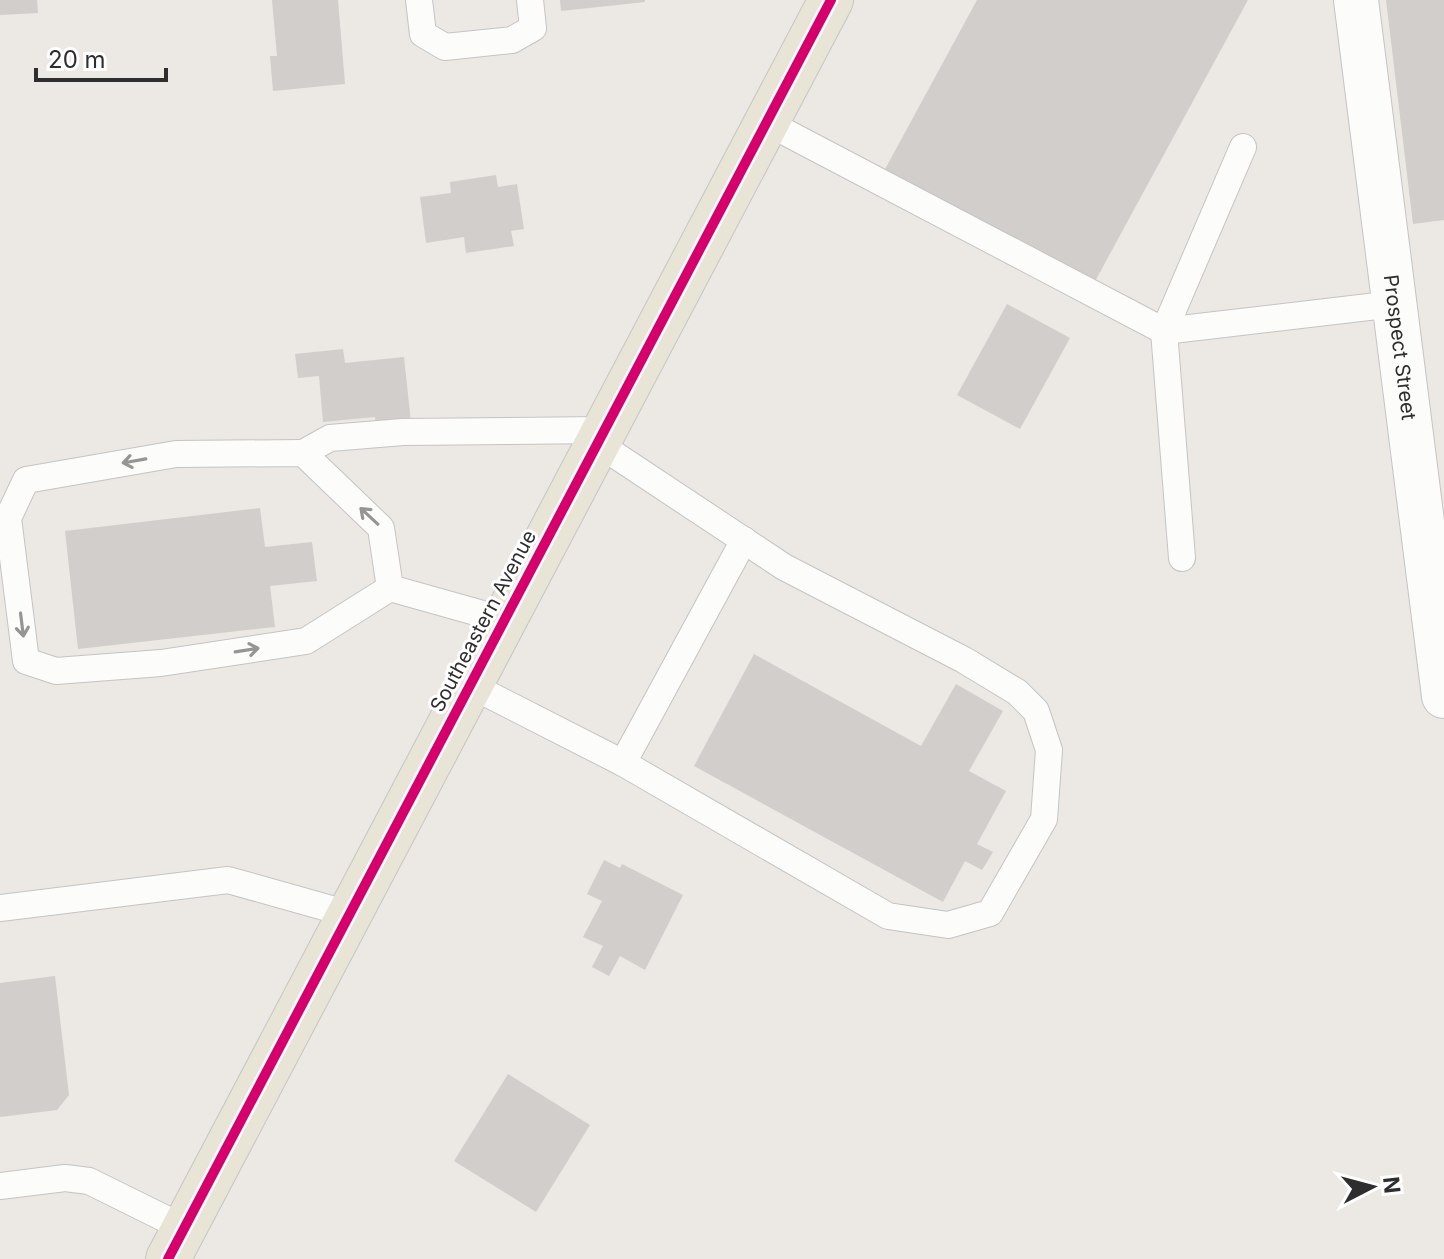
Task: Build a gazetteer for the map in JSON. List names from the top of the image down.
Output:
{
  "streets": {
    "main road": ["Prospect Street", "Southeastern Avenue"]
  },
  "scale_bar": "20 m",
  "north": "right"
}
